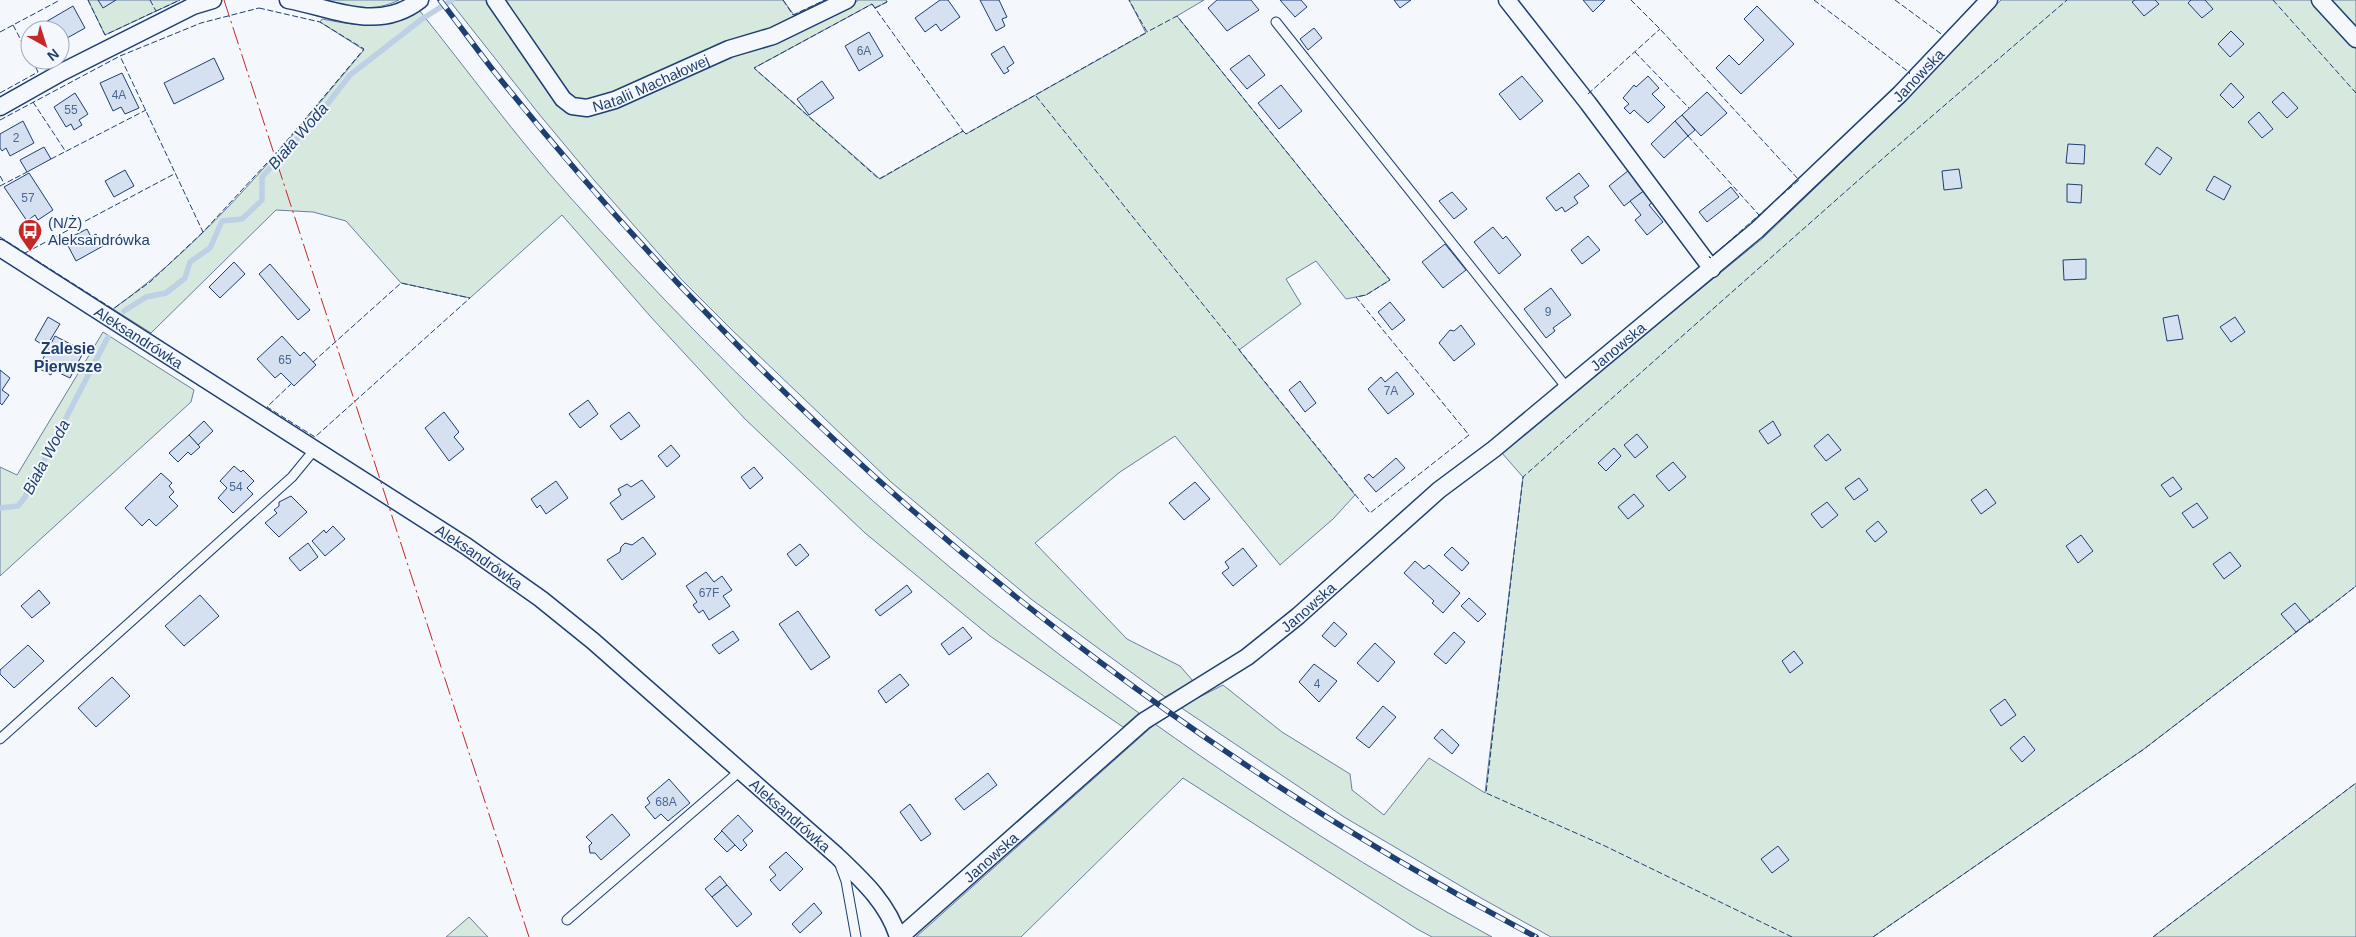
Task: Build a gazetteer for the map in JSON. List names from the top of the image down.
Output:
{
  "streets": {
    "street": ["Janowska", "Natalii Machałowej", "Aleksandrówka"]
  },
  "crossings": [
    ["Janowska", "Aleksandrówka"]
  ],
  "districts": ["Zalesie Pierwsze"],
  "water": ["Biała Woda"],
  "places": {
    "bus stop": ["(N/Ż) Aleksandrówka"]
  },
  "house_numbers": [
    "6A",
    "4A",
    "55",
    "2",
    "57",
    "9",
    "65",
    "7A",
    "54",
    "67F",
    "4",
    "68A"
  ],
  "north": "bottom right"
}
